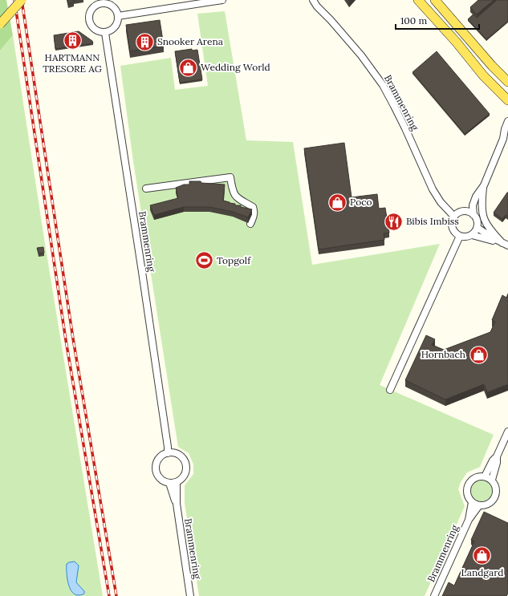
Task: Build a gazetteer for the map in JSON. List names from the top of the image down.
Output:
{
  "streets": {
    "street": ["Brammenring"]
  },
  "places": {
    "building": ["HARTMANN TRESORE AG", "Snooker Arena"],
    "shop": [
      "Wedding World",
      "Poco",
      "Hornbach",
      "Landgard"
    ],
    "restaurant": ["Bibis Imbiss"],
    "sports": ["Topgolf"]
  },
  "scale_bar": "100 m"
}
